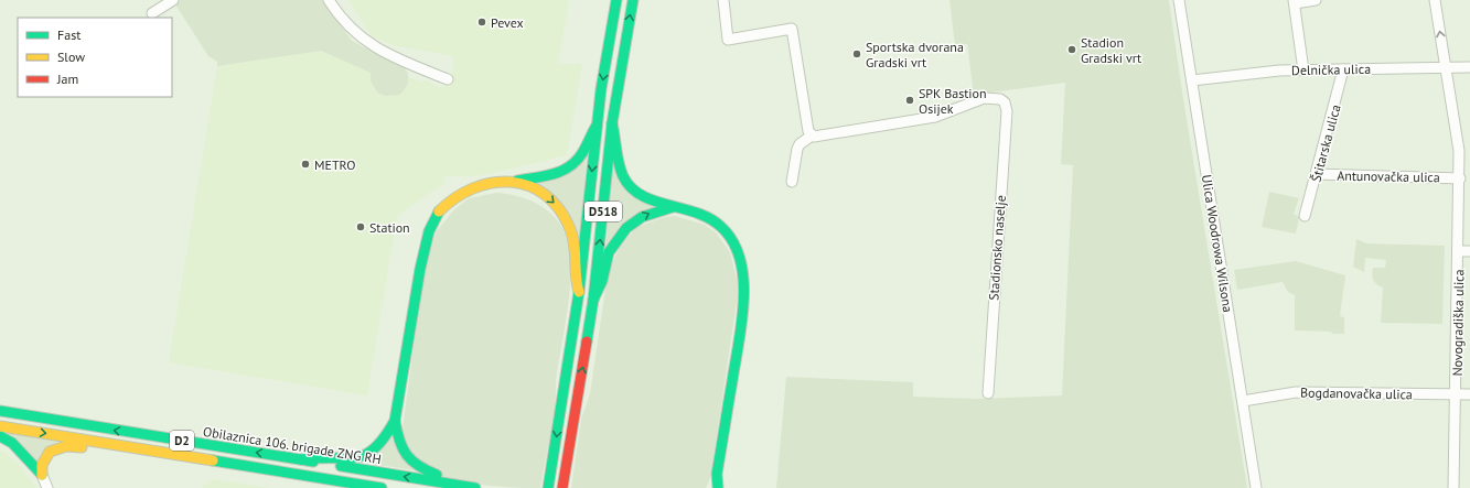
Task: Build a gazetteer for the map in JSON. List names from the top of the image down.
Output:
{
  "streets": {
    "main road": ["D518", "D2", "Obilaznica 106. brigade ZNG RH"],
    "street": [
      "Delnička ulica",
      "Štitarska ulica",
      "Antunovačka ulica",
      "Ulica Woodrowa Wilsona",
      "Stadionsko naselje",
      "Novogradiška ulica",
      "Bogdanovačka ulica"
    ]
  },
  "crossings": [
    ["Delnička ulica", "Štitarska ulica"],
    ["Delnička ulica", "Ulica Woodrowa Wilsona"],
    ["Delnička ulica", "Novogradiška ulica"],
    ["Štitarska ulica", "Antunovačka ulica"],
    ["Antunovačka ulica", "Novogradiška ulica"],
    ["Ulica Woodrowa Wilsona", "Bogdanovačka ulica"],
    ["Novogradiška ulica", "Bogdanovačka ulica"]
  ],
  "places": [
    "Pevex",
    "Stadion Gradski vrt",
    "Sportska dvorana Gradski vrt",
    "SPK Bastion Osijek",
    "METRO",
    "Station"
  ],
  "legend": ["Fast", "Slow", "Jam"]
}
